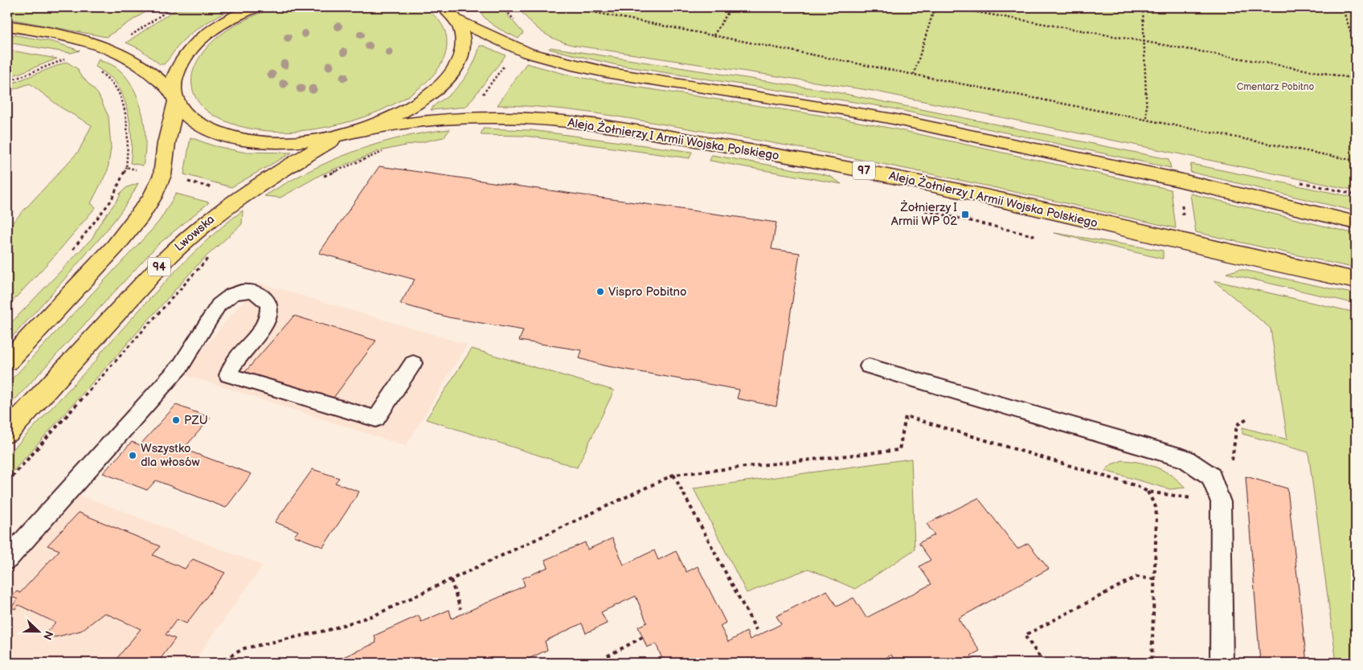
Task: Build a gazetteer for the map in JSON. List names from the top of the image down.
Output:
{
  "streets": {
    "main road": [
      "Aleja Żołnierzy I Armii Wojska Polskiego",
      "97",
      "Lwowska",
      "94"
    ]
  },
  "crossings": [
    ["Aleja Żołnierzy I Armii Wojska Polskiego", "94"],
    ["Lwowska", "94"]
  ],
  "parks": ["Cmentarz Pobitno"],
  "places": {
    "transit": ["Żołnierzy I Armii WP 02"],
    "other": ["Vispro Pobitno", "PZU", "Wszystko dla włosów"]
  },
  "north": "right"
}
